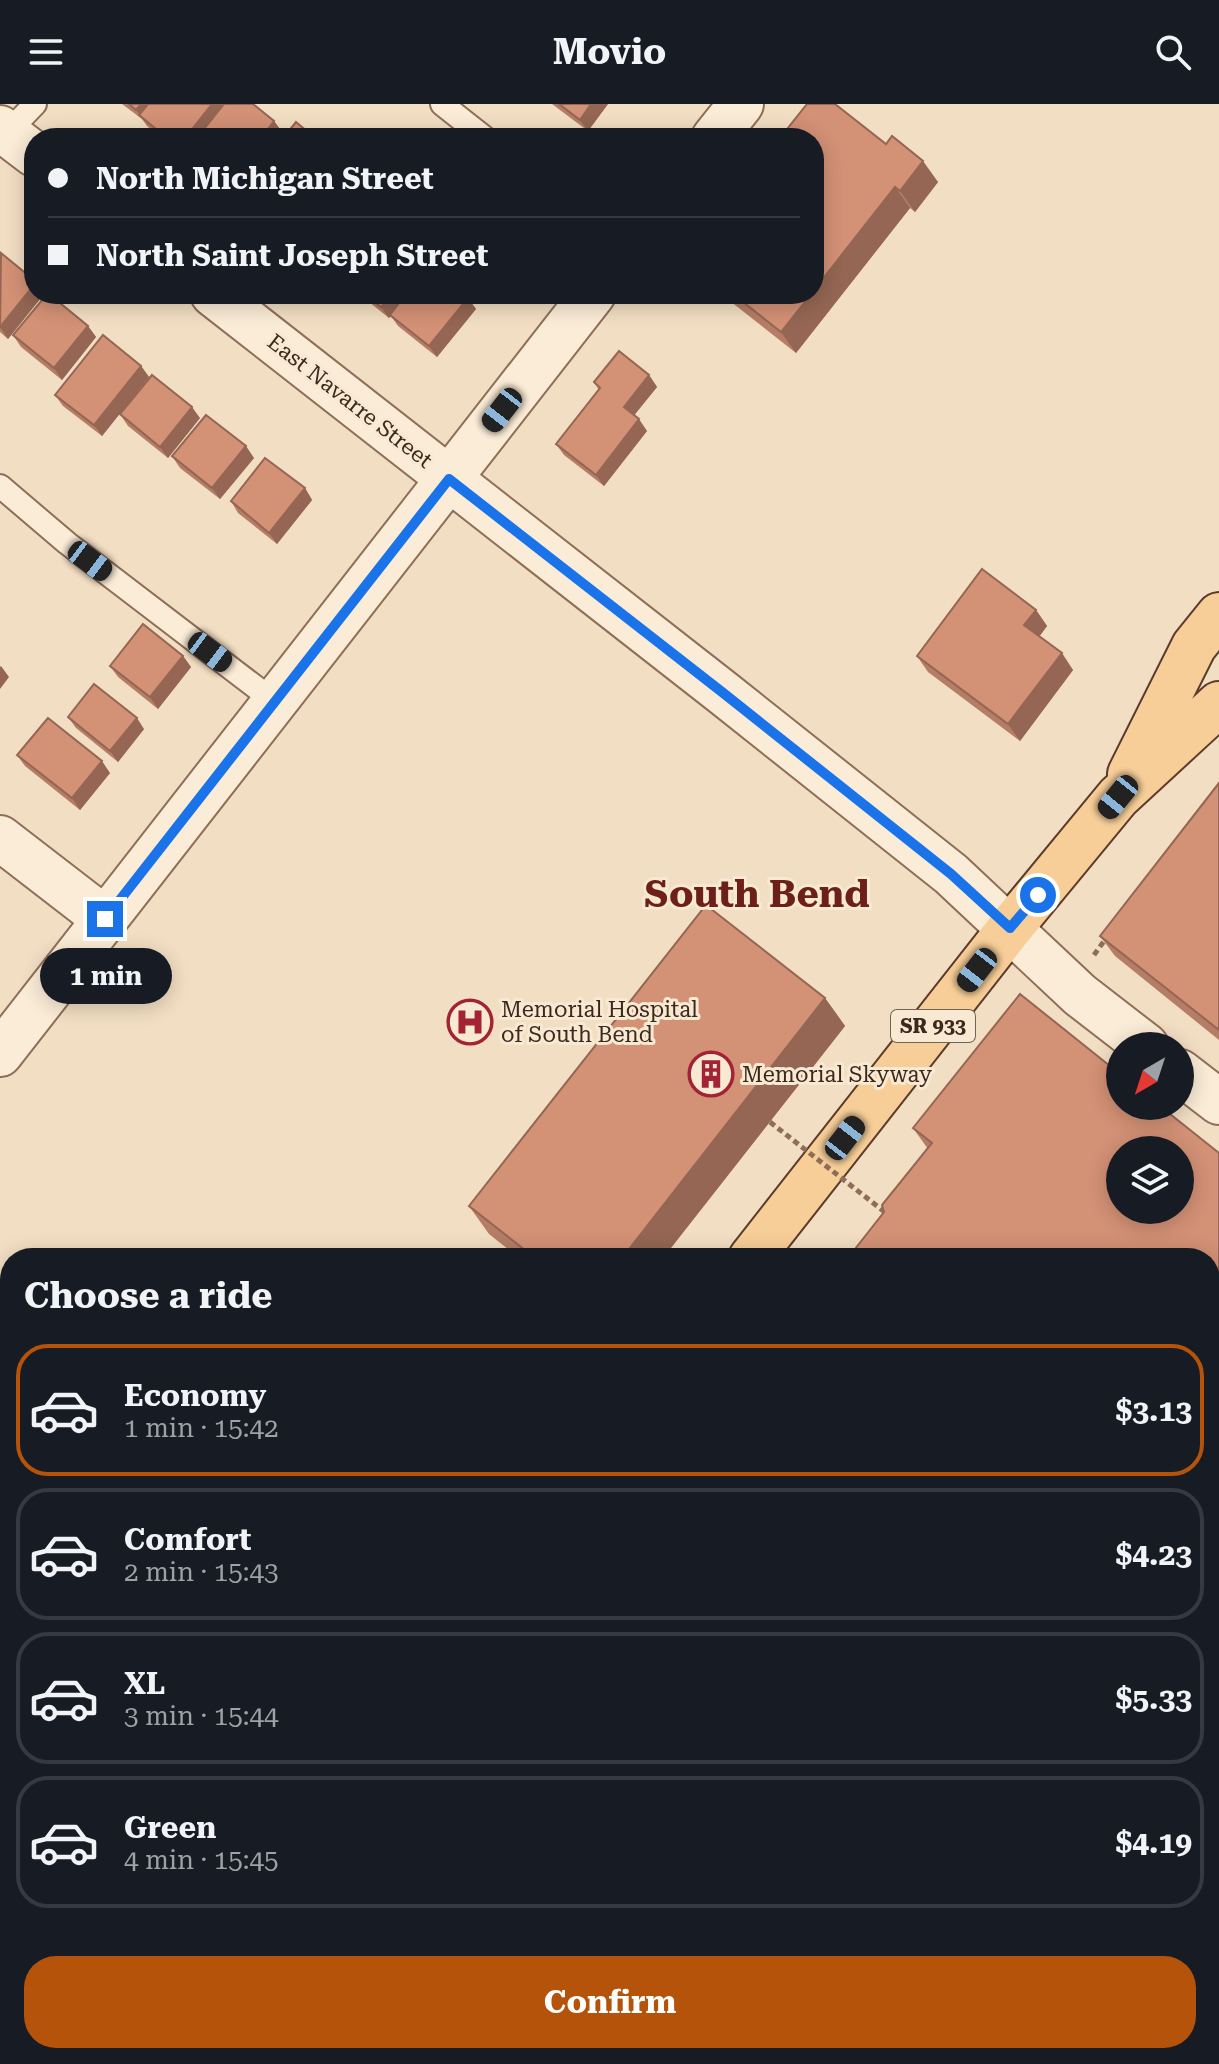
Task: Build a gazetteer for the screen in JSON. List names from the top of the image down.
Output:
{
  "streets": {
    "main road": ["SR 933"],
    "street": ["East Navarre Street"]
  },
  "crossings": [
    ["East Navarre Street", "SR 933"]
  ],
  "districts": ["South Bend"],
  "places": {
    "hospital": ["Memorial Hospital of South Bend"],
    "building": ["Memorial Skyway"]
  },
  "north": "bottom left",
  "page": {
    "header": "Movio",
    "banner": ["North Michigan Street", "North Saint Joseph Street"],
    "bubble": "1 min",
    "heading": "Choose a ride",
    "list": [
      {
        "name": "Economy",
        "note": "1 min · 15:42",
        "value": "$3.13"
      },
      {
        "name": "Comfort",
        "note": "2 min · 15:43",
        "value": "$4.23"
      },
      {
        "name": "XL",
        "note": "3 min · 15:44",
        "value": "$5.33"
      },
      {
        "name": "Green",
        "note": "4 min · 15:45",
        "value": "$4.19"
      }
    ],
    "buttons": "Confirm"
  }
}
